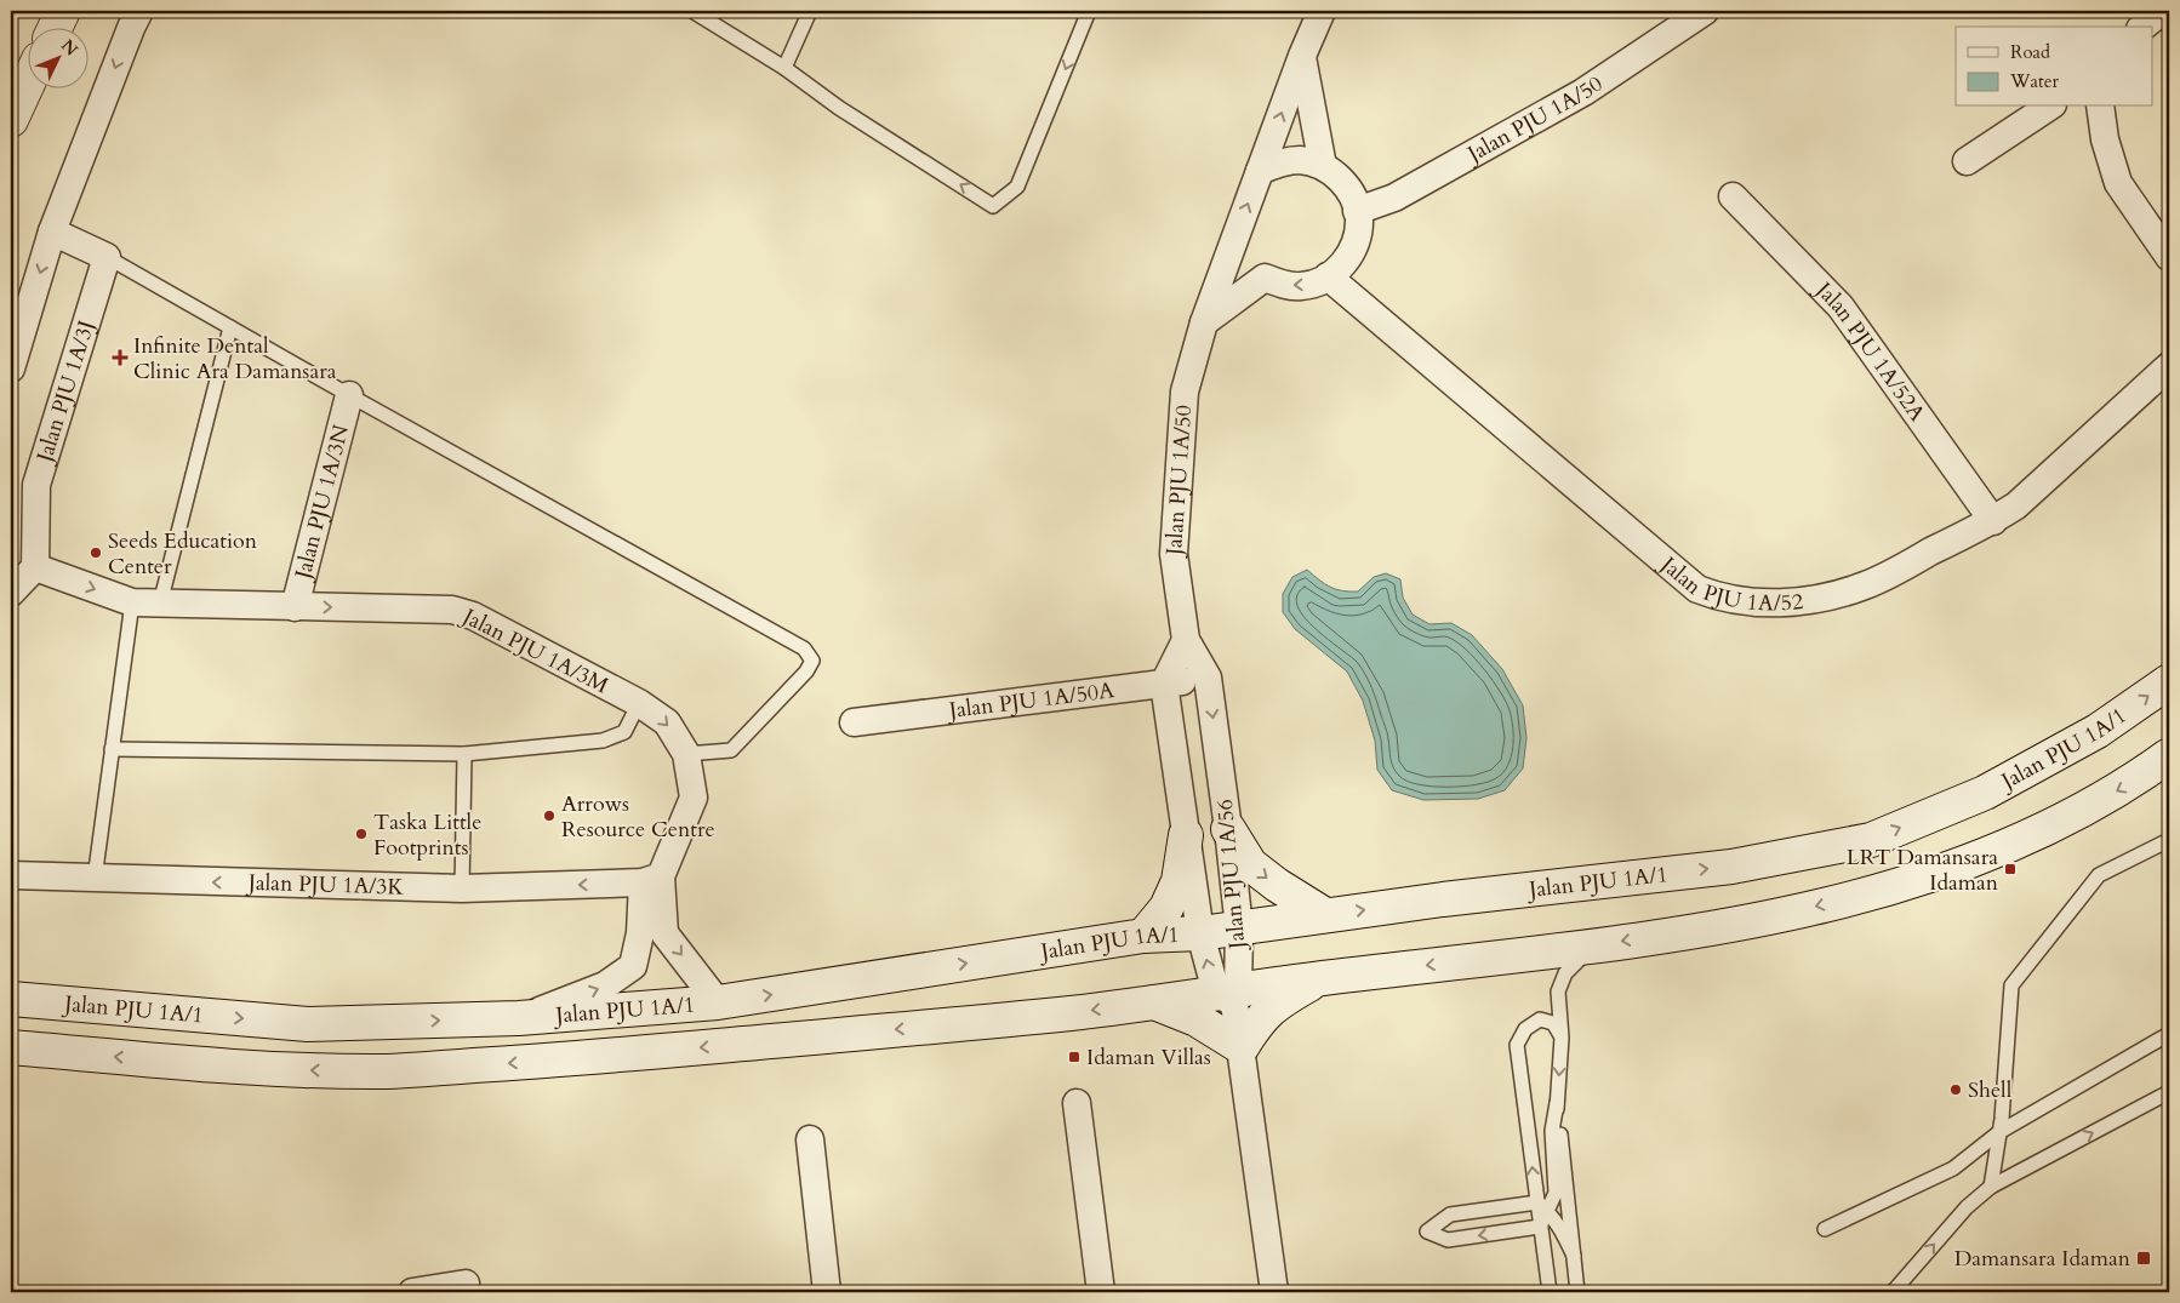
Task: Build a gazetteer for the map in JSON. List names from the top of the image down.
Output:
{
  "streets": {
    "main road": ["Jalan PJU 1A/1"],
    "street": [
      "Jalan PJU 1A/50",
      "Jalan PJU 1A/52A",
      "Jalan PJU 1A/3J",
      "Jalan PJU 1A/3N",
      "Jalan PJU 1A/52",
      "Jalan PJU 1A/3M",
      "Jalan PJU 1A/50A",
      "Jalan PJU 1A/56",
      "Jalan PJU 1A/3K"
    ]
  },
  "crossings": [
    ["Jalan PJU 1A/50", "Jalan PJU 1A/52"],
    ["Jalan PJU 1A/50", "Jalan PJU 1A/56"],
    ["Jalan PJU 1A/52A", "Jalan PJU 1A/52"],
    ["Jalan PJU 1A/3J", "Jalan PJU 1A/3M"],
    ["Jalan PJU 1A/3N", "Jalan PJU 1A/3M"],
    ["Jalan PJU 1A/3M", "Jalan PJU 1A/3K"],
    ["Jalan PJU 1A/50A", "Jalan PJU 1A/56"],
    ["Jalan PJU 1A/1", "Jalan PJU 1A/56"]
  ],
  "one_way": ["Jalan PJU 1A/3M", "Jalan PJU 1A/3K"],
  "places": {
    "health": ["Infinite Dental Clinic Ara Damansara"],
    "other": [
      "Seeds Education Center",
      "Arrows Resource Centre",
      "Taska Little Footprints",
      "Shell"
    ],
    "transit": ["LRT Damansara Idaman", "Idaman Villas", "Damansara Idaman"]
  },
  "legend": ["Road", "Water"],
  "north": "top right"
}
